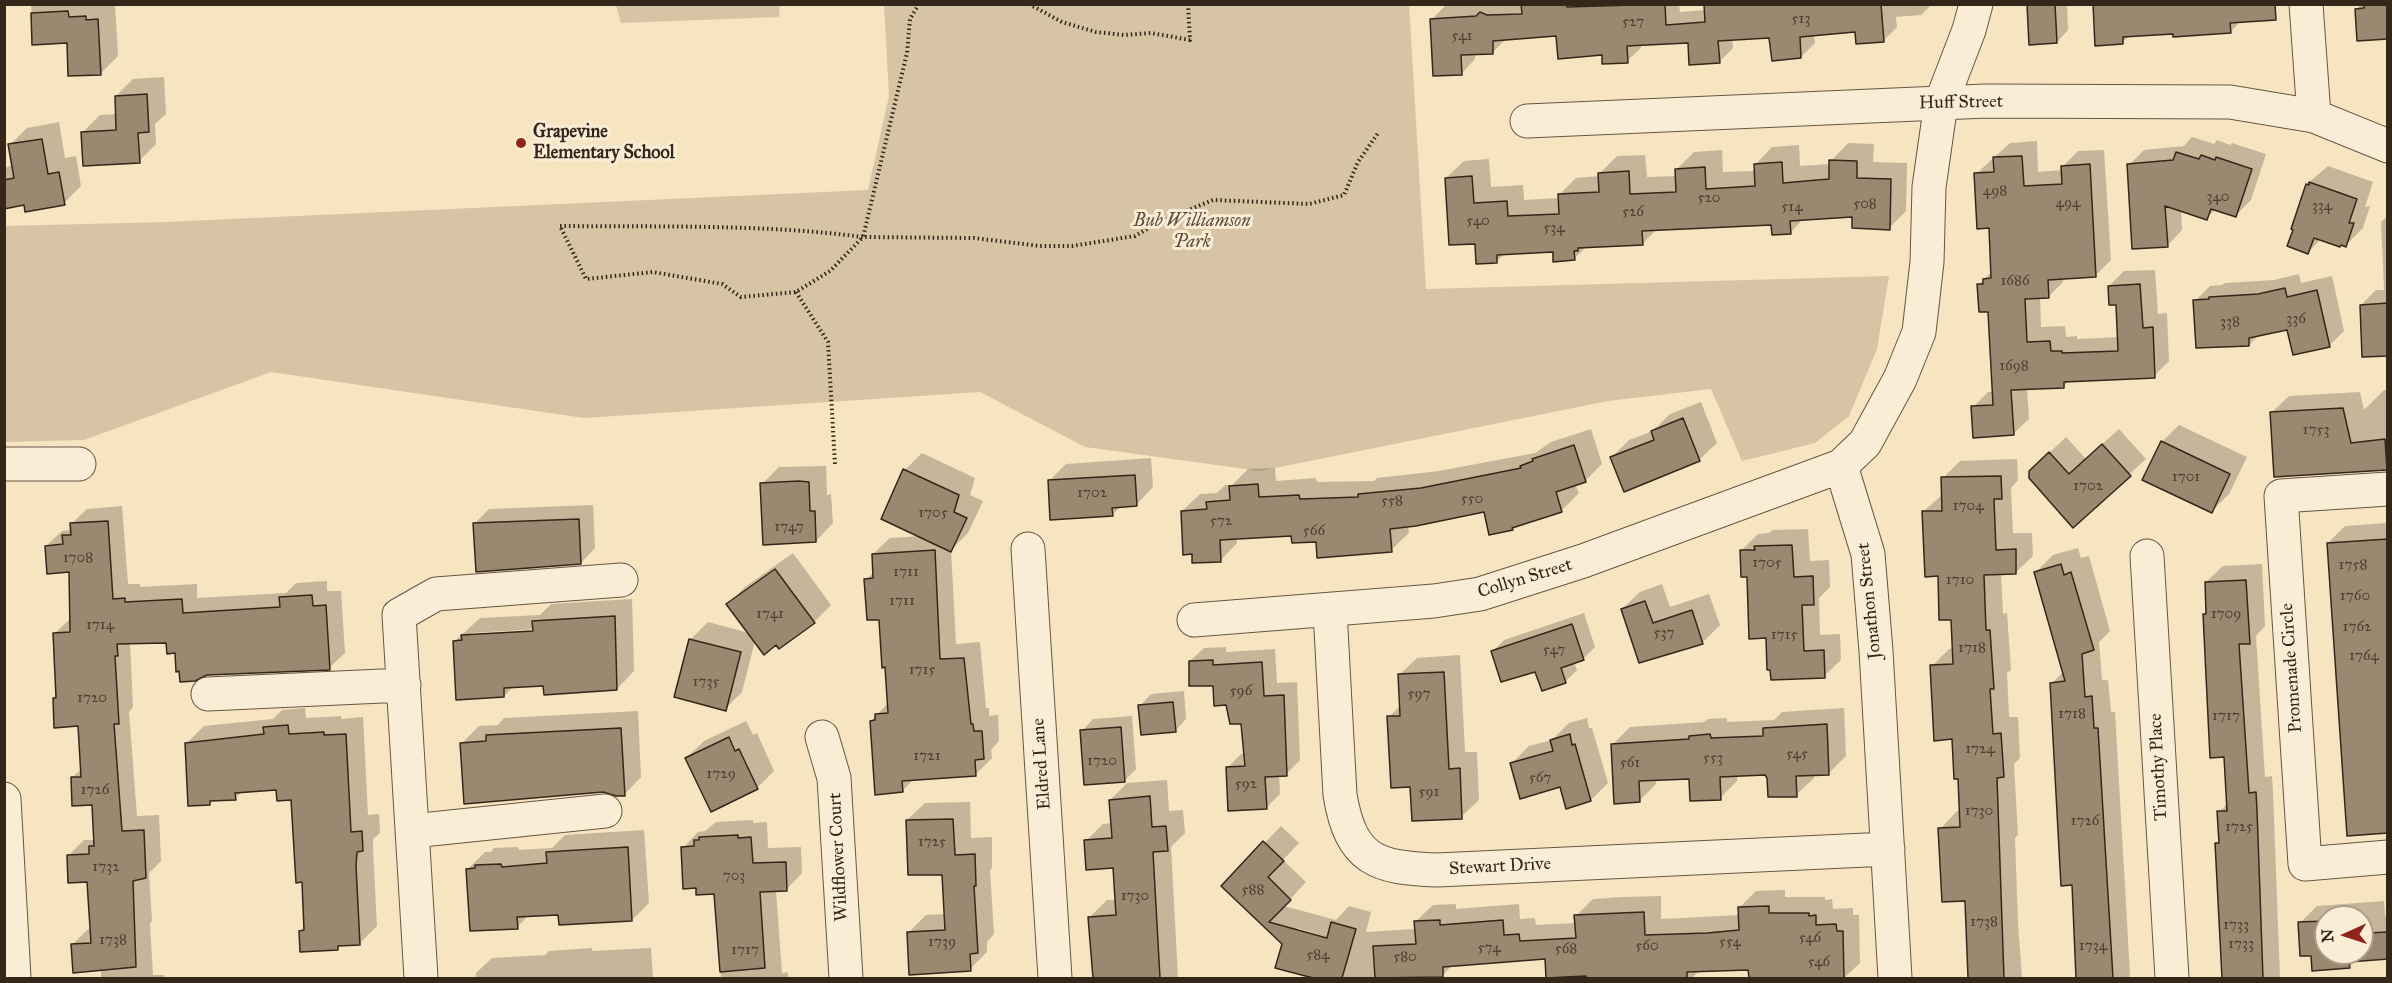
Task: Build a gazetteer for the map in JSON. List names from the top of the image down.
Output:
{
  "streets": {
    "street": [
      "Huff Street",
      "Collyn Street",
      "Jonathon Street",
      "Promenade Circle",
      "Eldred Lane",
      "Timothy Place",
      "Wildflower Court",
      "Stewart Drive"
    ]
  },
  "crossings": [
    ["Collyn Street", "Jonathon Street"],
    ["Collyn Street", "Stewart Drive"],
    ["Jonathon Street", "Stewart Drive"]
  ],
  "parks": ["Bub Williamson Park"],
  "places": ["Grapevine Elementary School"],
  "house_numbers": [
    "513",
    "527",
    "541",
    "498",
    "340",
    "520",
    "494",
    "508",
    "334",
    "514",
    "526",
    "540",
    "534",
    "1686",
    "336",
    "338",
    "1698",
    "1753",
    "1701",
    "1702",
    "1702",
    "550",
    "558",
    "1704",
    "1705",
    "572",
    "1747",
    "566",
    "1708",
    "1705",
    "1758",
    "1711",
    "1710",
    "1760",
    "1711",
    "1741",
    "1709",
    "1714",
    "1762",
    "537",
    "1715",
    "1718",
    "547",
    "1764",
    "1715",
    "1735",
    "596",
    "597",
    "1720",
    "1718",
    "1717",
    "1724",
    "545",
    "1721",
    "553",
    "1720",
    "561",
    "1729",
    "567",
    "592",
    "1726",
    "591",
    "1730",
    "1726",
    "1725",
    "1725",
    "1732",
    "703",
    "588",
    "1730",
    "1738",
    "1733",
    "546",
    "1738",
    "1739",
    "554",
    "1733",
    "560",
    "1734",
    "574",
    "568",
    "1717",
    "584",
    "580",
    "546"
  ],
  "north": "left"
}
